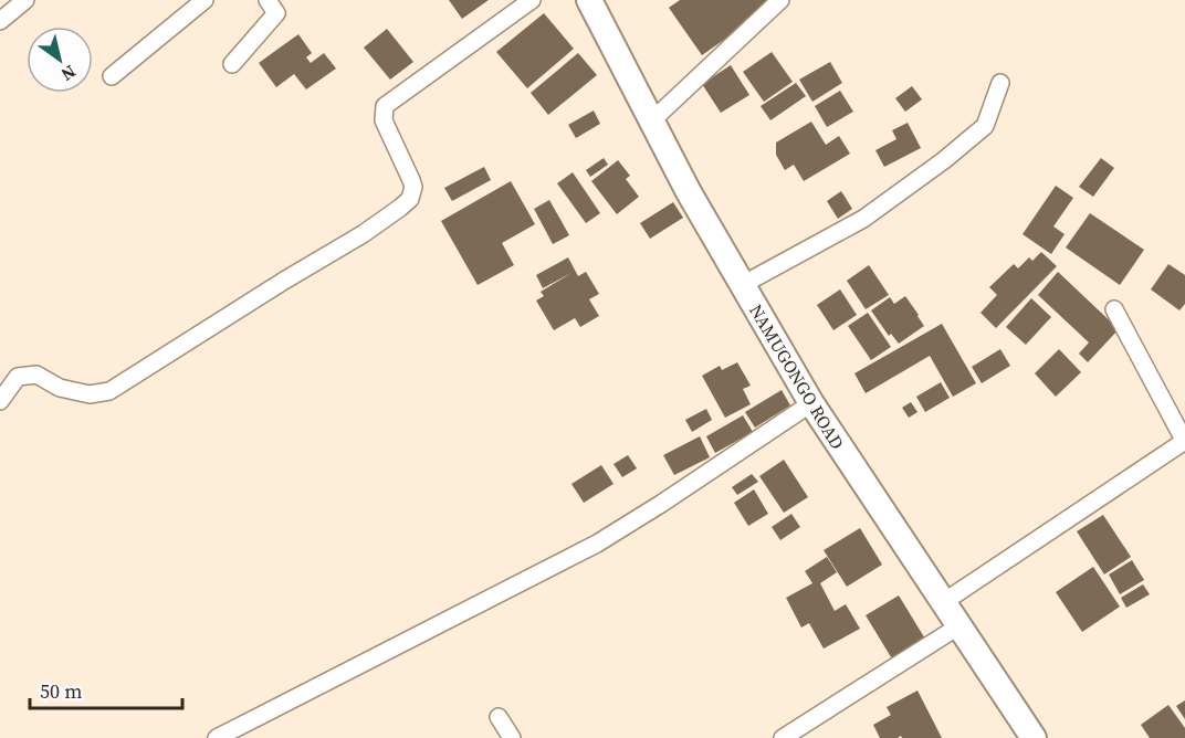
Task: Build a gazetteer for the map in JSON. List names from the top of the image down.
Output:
{
  "streets": {
    "main road": ["NAMUGONGO ROAD"]
  },
  "scale_bar": "50 m",
  "north": "bottom right"
}
